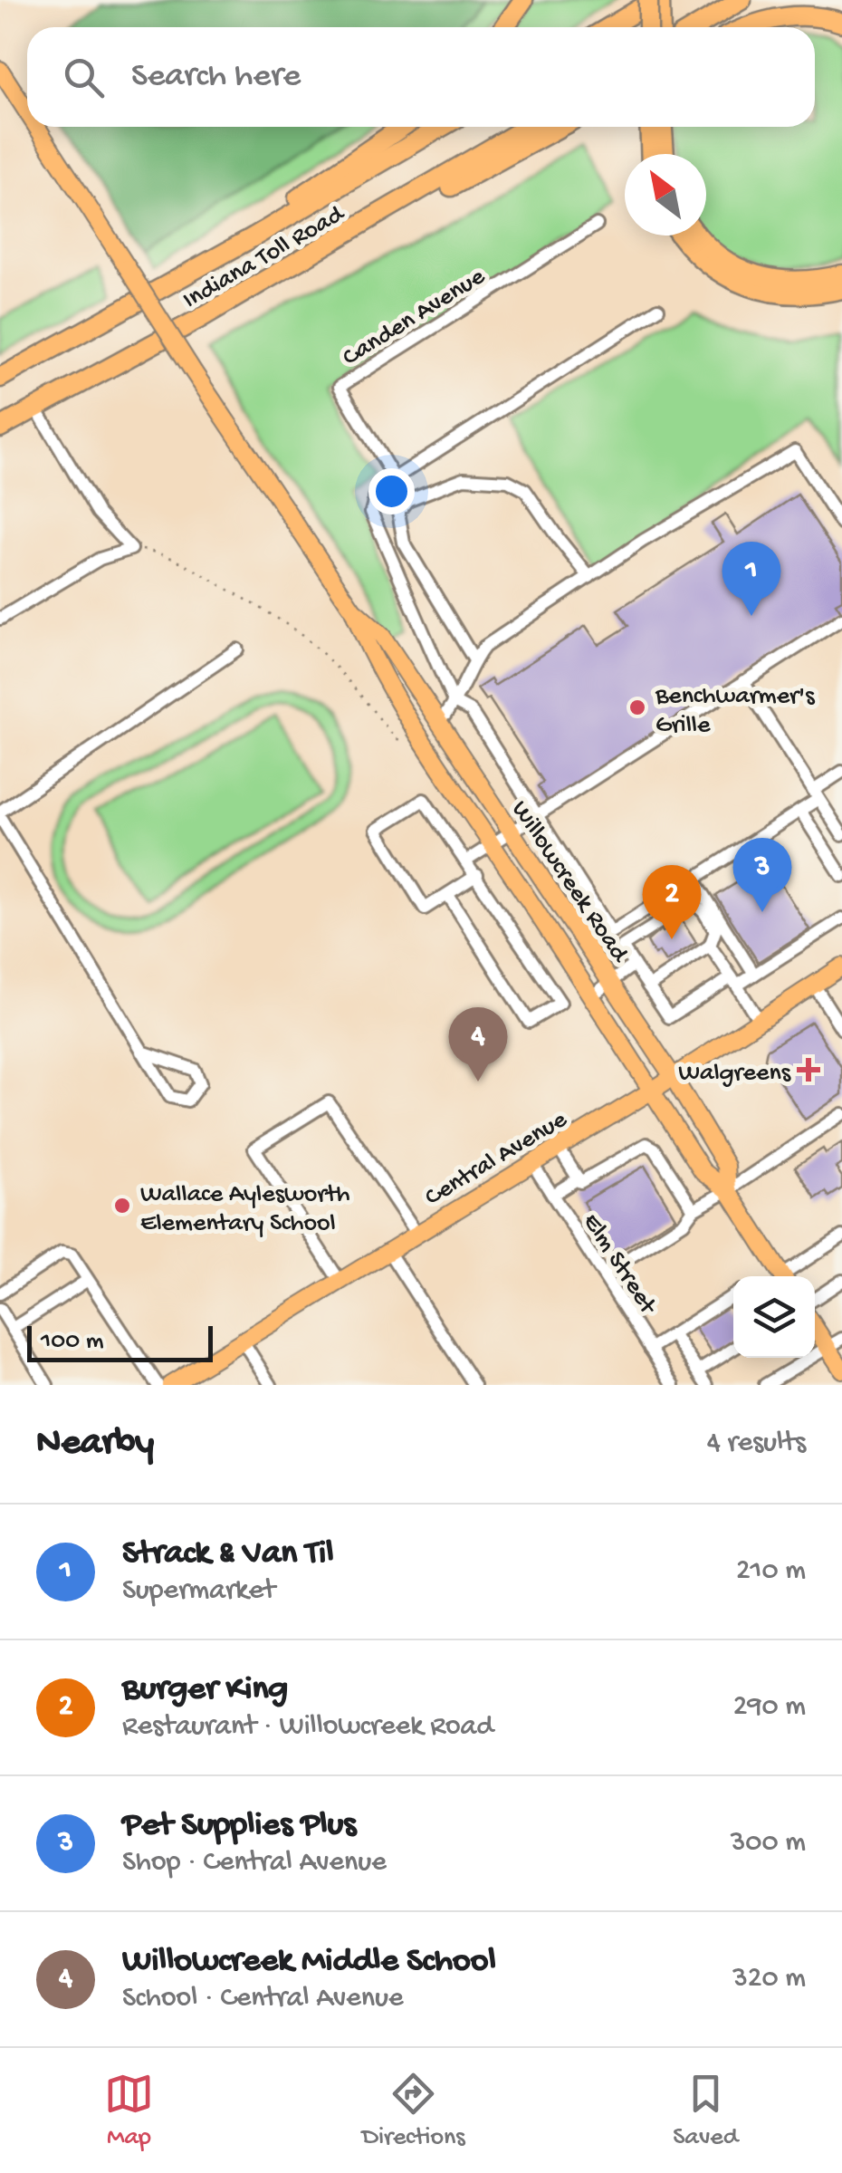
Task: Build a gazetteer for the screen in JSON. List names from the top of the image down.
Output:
{
  "streets": {
    "highway": ["Indiana Toll Road"],
    "main road": ["Willowcreek Road", "Central Avenue"],
    "street": ["Canden Avenue", "Elm Street"]
  },
  "crossings": [
    ["Willowcreek Road", "Central Avenue"],
    ["Central Avenue", "Elm Street"]
  ],
  "places": {
    "other": ["Benchwarmer's Grille", "Wallace Aylesworth Elementary School"],
    "health": ["Walgreens"]
  },
  "scale_bar": "100 m",
  "north": "top left",
  "page": {
    "search": "Search here",
    "pins": [
      "1",
      "3",
      "2",
      "4"
    ],
    "scale": "100 m",
    "heading": ["Nearby", "4 results"],
    "list": [
      {
        "mark": "1",
        "name": "Strack & Van Til",
        "note": "Supermarket",
        "value": "210 m"
      },
      {
        "mark": "2",
        "name": "Burger King",
        "note": "Restaurant · Willowcreek Road",
        "value": "290 m"
      },
      {
        "mark": "3",
        "name": "Pet Supplies Plus",
        "note": "Shop · Central Avenue",
        "value": "300 m"
      },
      {
        "mark": "4",
        "name": "Willowcreek Middle School",
        "note": "School · Central Avenue",
        "value": "320 m"
      }
    ],
    "nav": ["Map", "Directions", "Saved"]
  }
}
